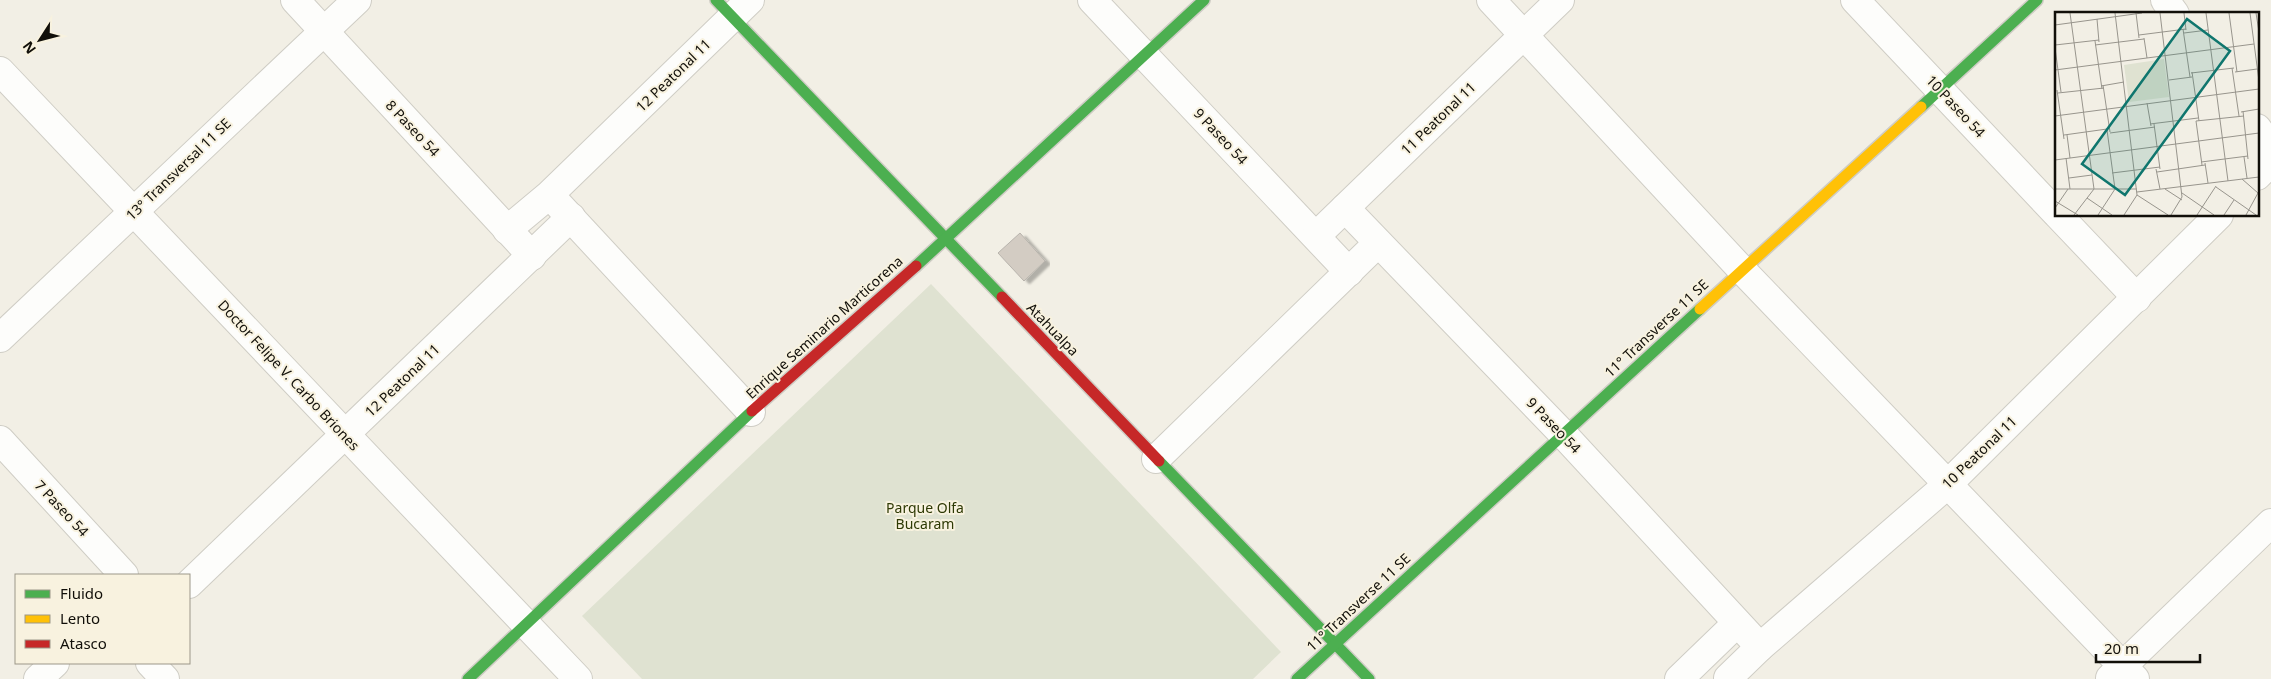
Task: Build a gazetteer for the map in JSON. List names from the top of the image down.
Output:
{
  "streets": {
    "street": [
      "12 Peatonal 11",
      "10 Paseo 54",
      "11 Peatonal 11",
      "8 Paseo 54",
      "9 Paseo 54",
      "13° Transversal 11 SE",
      "Enrique Seminario Marticorena",
      "11° Transverse 11 SE",
      "Atahualpa",
      "Doctor Felipe V. Carbo Briones",
      "10 Peatonal 11",
      "7 Paseo 54"
    ]
  },
  "crossings": [
    ["12 Peatonal 11", "8 Paseo 54"],
    ["12 Peatonal 11", "Atahualpa"],
    ["12 Peatonal 11", "Doctor Felipe V. Carbo Briones"],
    ["10 Paseo 54", "11° Transverse 11 SE"],
    ["10 Paseo 54", "10 Peatonal 11"],
    ["11 Peatonal 11", "9 Paseo 54"],
    ["8 Paseo 54", "13° Transversal 11 SE"],
    ["9 Paseo 54", "Enrique Seminario Marticorena"],
    ["9 Paseo 54", "11° Transverse 11 SE"],
    ["9 Paseo 54", "10 Peatonal 11"],
    ["13° Transversal 11 SE", "Doctor Felipe V. Carbo Briones"],
    ["Enrique Seminario Marticorena", "Atahualpa"],
    ["Enrique Seminario Marticorena", "Doctor Felipe V. Carbo Briones"],
    ["11° Transverse 11 SE", "Atahualpa"]
  ],
  "parks": ["Parque Olfa Bucaram"],
  "legend": ["Fluido", "Lento", "Atasco"],
  "scale_bar": "20 m",
  "north": "bottom left"
}
